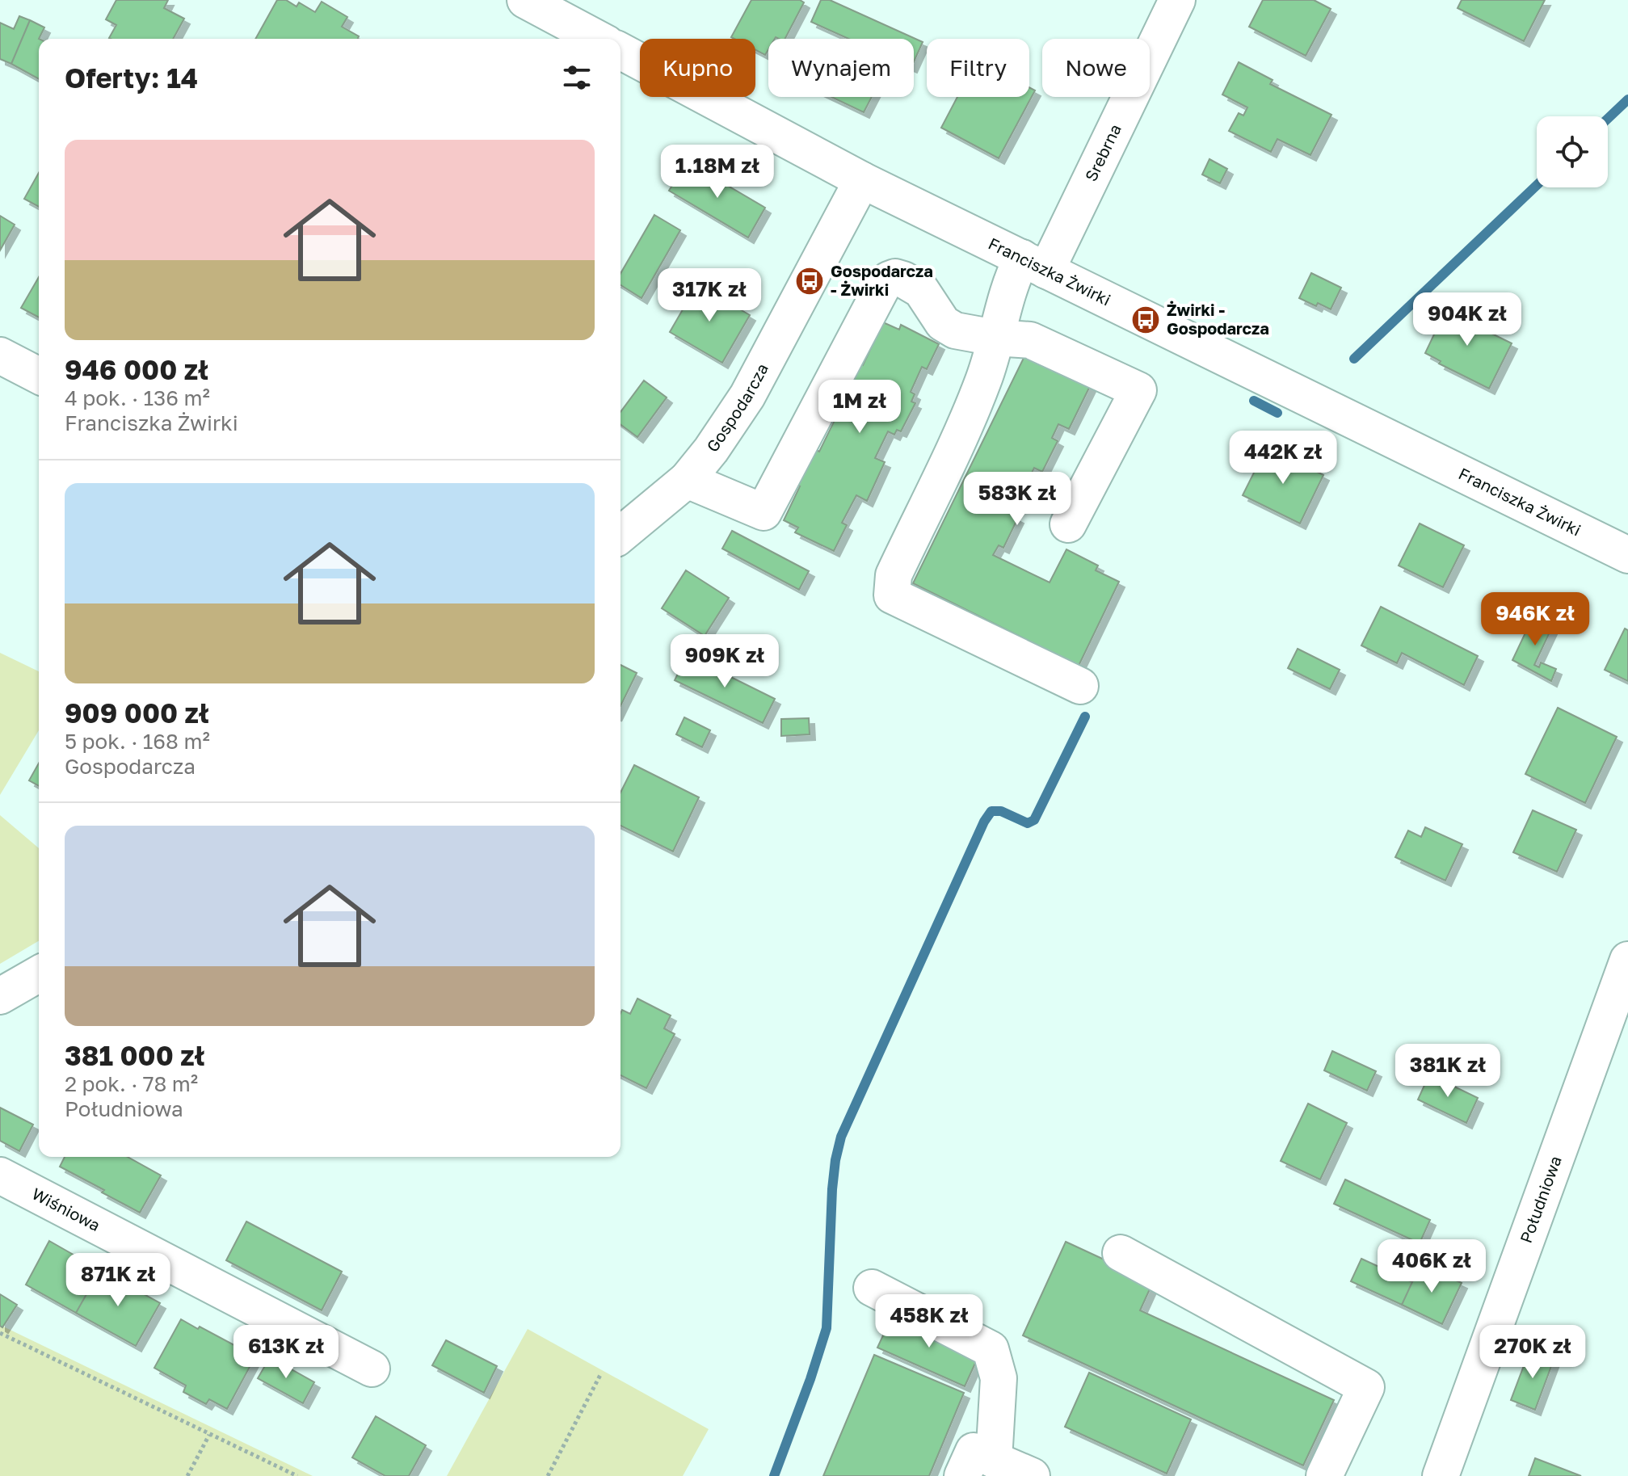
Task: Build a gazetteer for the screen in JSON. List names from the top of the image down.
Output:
{
  "streets": {
    "street": [
      "Srebrna",
      "Franciszka Żwirki",
      "Gospodarcza",
      "Południowa",
      "Wiśniowa"
    ]
  },
  "crossings": [
    ["Srebrna", "Franciszka Żwirki"],
    ["Franciszka Żwirki", "Gospodarcza"]
  ],
  "places": {
    "bus stop": ["Gospodarcza - Żwirki", "Żwirki - Gospodarcza"]
  },
  "page": {
    "chip": [
      "Kupno",
      "Wynajem",
      "Filtry",
      "Nowe"
    ],
    "heading": "Oferty: 14",
    "list": [
      {
        "name": "946 000 zł",
        "note": "4 pok. · 136 m² · Franciszka Żwirki"
      },
      {
        "name": "909 000 zł",
        "note": "5 pok. · 168 m² · Gospodarcza"
      },
      {
        "name": "381 000 zł",
        "note": "2 pok. · 78 m² · Południowa"
      }
    ],
    "price": [
      "1.18M zł",
      "317K zł",
      "904K zł",
      "1M zł",
      "442K zł",
      "583K zł",
      "946K zł",
      "909K zł",
      "381K zł",
      "406K zł",
      "871K zł",
      "458K zł",
      "613K zł",
      "270K zł"
    ]
  }
}
